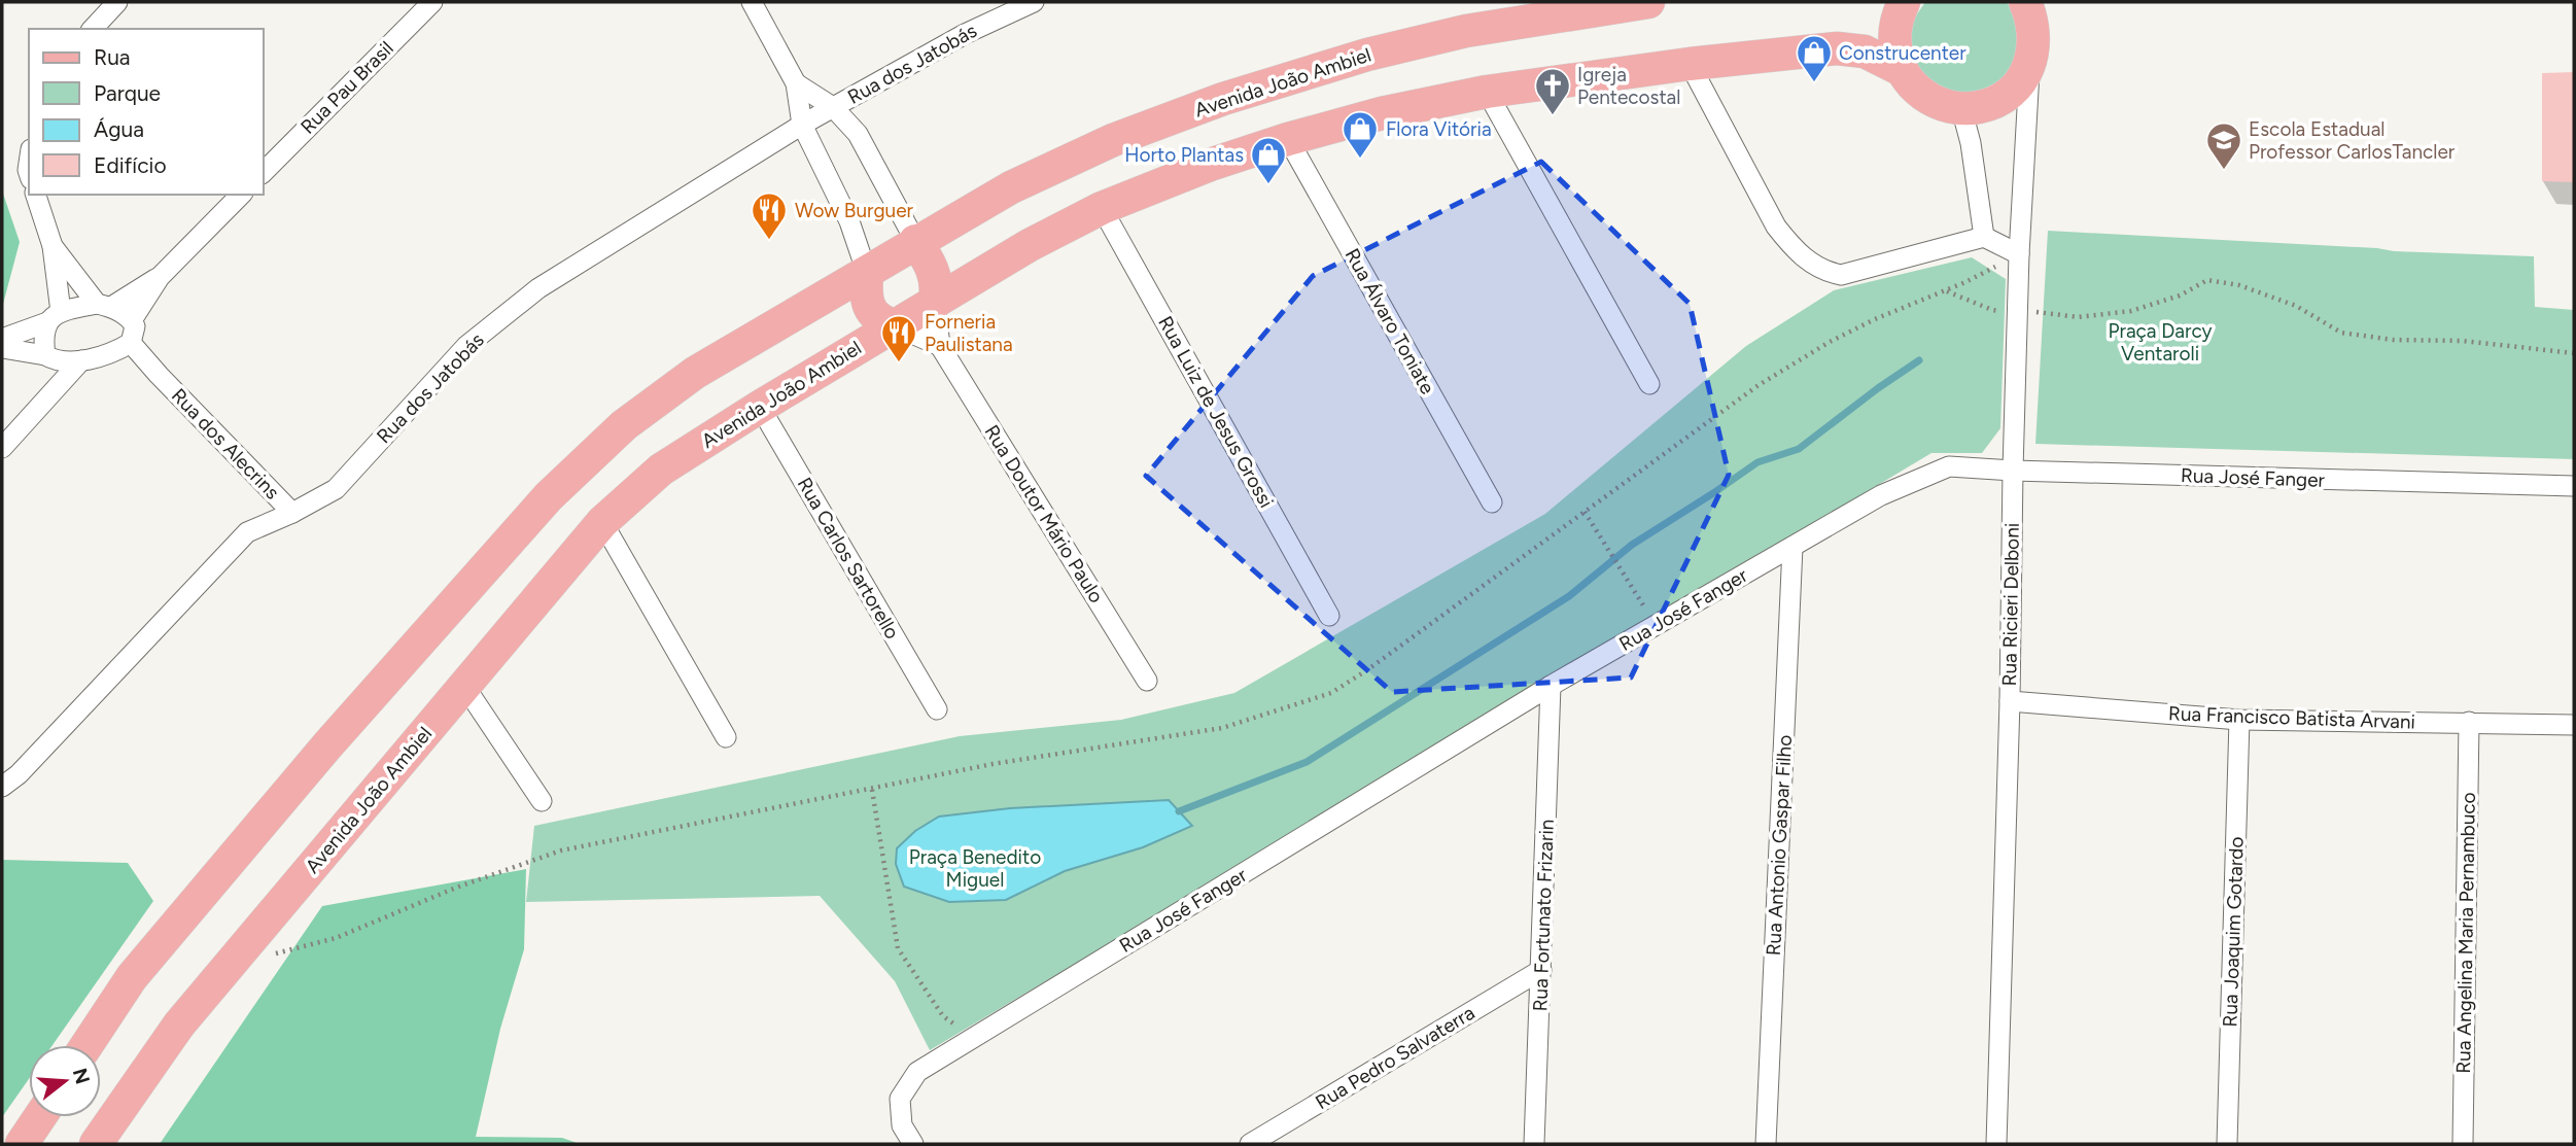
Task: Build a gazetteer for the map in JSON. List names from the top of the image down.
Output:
{
  "streets": {
    "main road": ["Avenida João Ambiel"],
    "street": [
      "Rua dos Jatobás",
      "Rua Pau Brasil",
      "Rua Álvaro Toniate",
      "Rua Luiz de Jesus Grossi",
      "Rua dos Alecrins",
      "Rua José Fanger",
      "Rua Doutor Mário Paulo",
      "Rua Carlos Sartorello",
      "Rua Ricieri Delboni",
      "Rua Francisco Batista Arvani",
      "Rua Antonio Gaspar Filho",
      "Rua Fortunato Frizarin",
      "Rua Joaquim Gotardo",
      "Rua Angelina Maria Pernambuco",
      "Rua Pedro Salvaterra"
    ]
  },
  "crossings": [
    ["Rua dos Jatobás", "Rua dos Alecrins"],
    ["Avenida João Ambiel", "Rua Álvaro Toniate"],
    ["Avenida João Ambiel", "Rua Luiz de Jesus Grossi"],
    ["Avenida João Ambiel", "Rua Doutor Mário Paulo"],
    ["Avenida João Ambiel", "Rua Carlos Sartorello"],
    ["Rua José Fanger", "Rua Ricieri Delboni"],
    ["Rua José Fanger", "Rua Antonio Gaspar Filho"],
    ["Rua José Fanger", "Rua Fortunato Frizarin"],
    ["Rua Ricieri Delboni", "Rua Francisco Batista Arvani"],
    ["Rua Francisco Batista Arvani", "Rua Joaquim Gotardo"],
    ["Rua Francisco Batista Arvani", "Rua Angelina Maria Pernambuco"],
    ["Rua Fortunato Frizarin", "Rua Pedro Salvaterra"]
  ],
  "parks": ["Praça Darcy Ventaroli", "Praça Benedito Miguel"],
  "places": {
    "shop": ["Construcenter", "Flora Vitória", "Horto Plantas"],
    "church": ["Igreja Pentecostal"],
    "school or university": ["Escola Estadual Professor CarlosTancler"],
    "restaurant": ["Wow Burguer", "Forneria Paulistana"]
  },
  "legend": [
    "Rua",
    "Parque",
    "Água",
    "Edifício"
  ],
  "north": "right"
}
